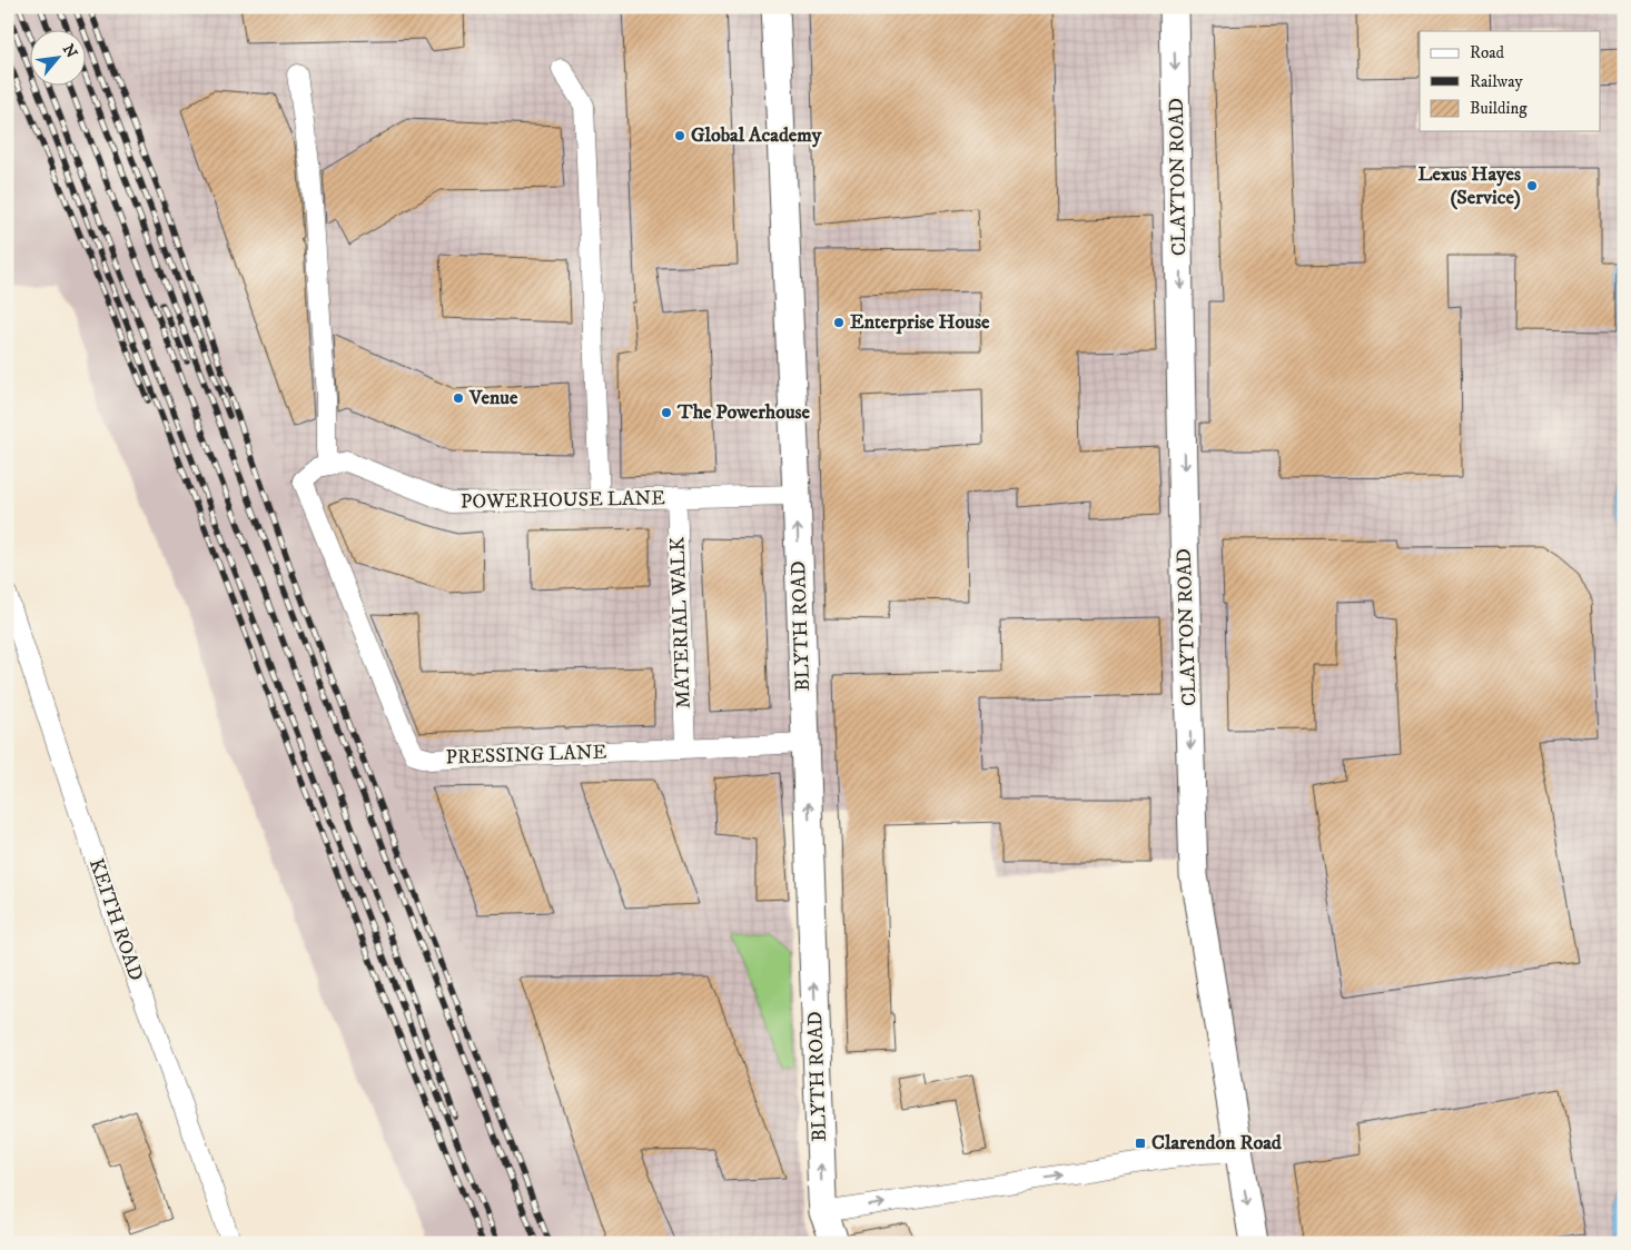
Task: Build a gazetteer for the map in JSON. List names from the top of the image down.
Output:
{
  "streets": {
    "street": [
      "CLAYTON ROAD",
      "POWERHOUSE LANE",
      "MATERIAL WALK",
      "BLYTH ROAD",
      "PRESSING LANE",
      "KEITH ROAD"
    ]
  },
  "crossings": [
    ["POWERHOUSE LANE", "MATERIAL WALK"],
    ["POWERHOUSE LANE", "BLYTH ROAD"],
    ["POWERHOUSE LANE", "PRESSING LANE"],
    ["MATERIAL WALK", "PRESSING LANE"],
    ["BLYTH ROAD", "PRESSING LANE"]
  ],
  "one_way": ["CLAYTON ROAD", "BLYTH ROAD"],
  "places": {
    "other": [
      "Global Academy",
      "Lexus Hayes (Service)",
      "Enterprise House",
      "Venue",
      "The Powerhouse"
    ],
    "transit": ["Clarendon Road"]
  },
  "legend": ["Road", "Railway", "Building"],
  "north": "top right"
}
